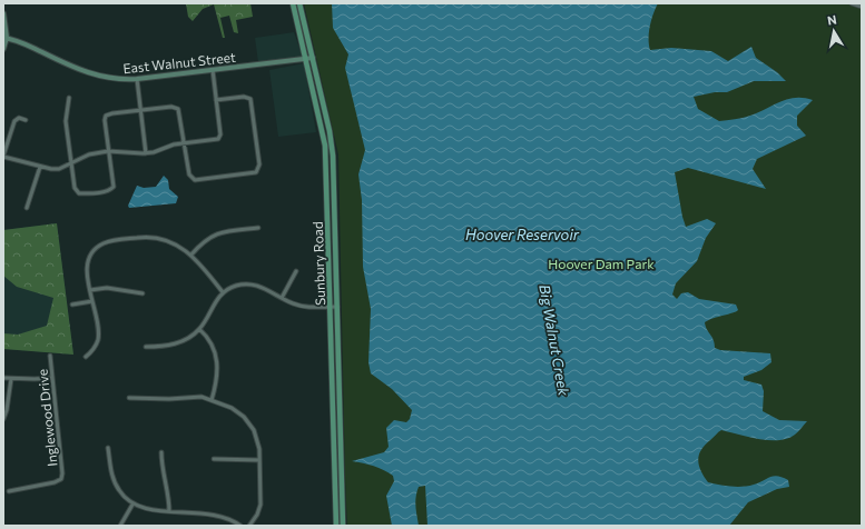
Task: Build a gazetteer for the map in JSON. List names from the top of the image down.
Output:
{
  "streets": {
    "main road": ["East Walnut Street", "Sunbury Road"],
    "street": ["Inglewood Drive"]
  },
  "crossings": [
    ["East Walnut Street", "Sunbury Road"]
  ],
  "water": ["Hoover Reservoir", "Big Walnut Creek"],
  "parks": ["Hoover Dam Park"],
  "north": "top"
}
